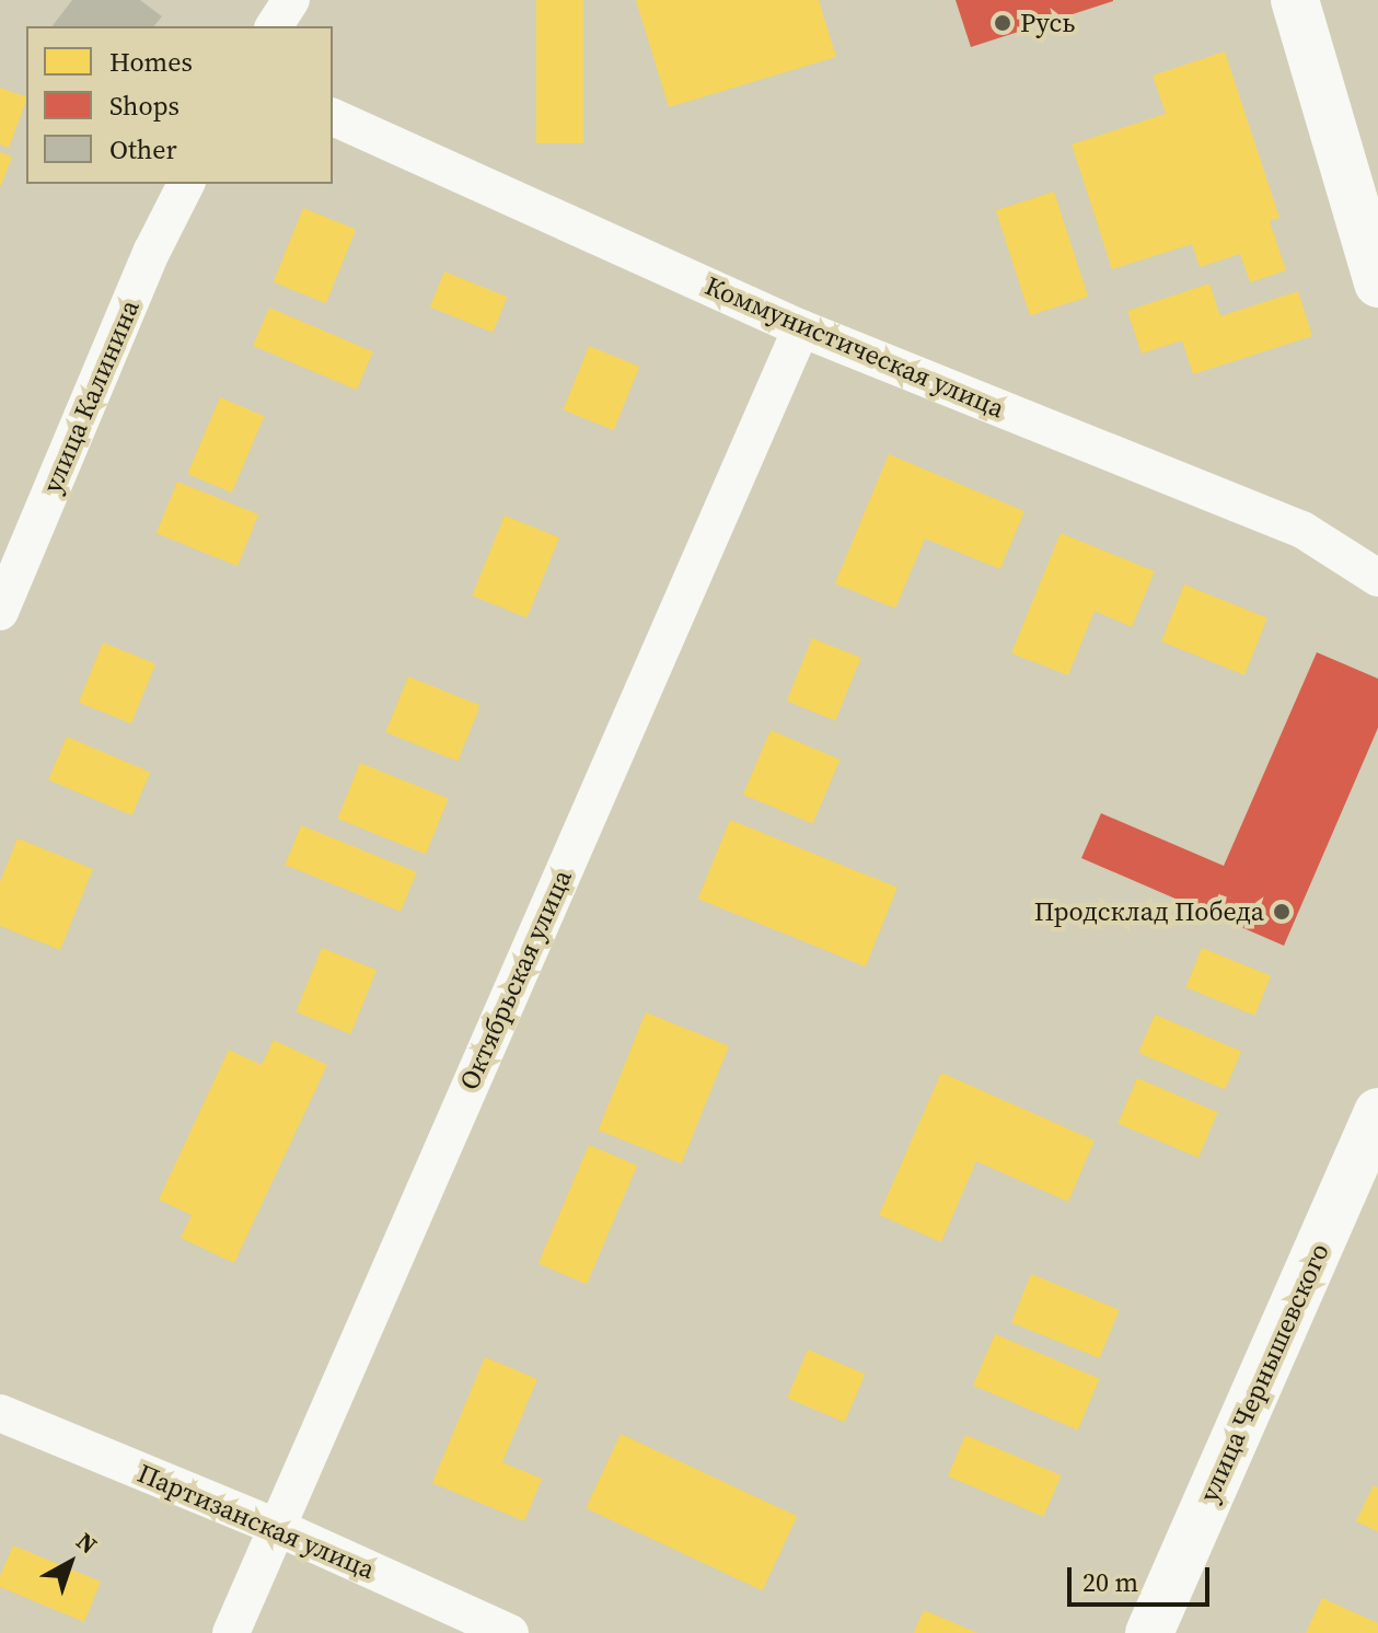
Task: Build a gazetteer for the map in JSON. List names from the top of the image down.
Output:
{
  "streets": {
    "street": [
      "Коммунистическая улица",
      "улица Калинина",
      "Октябрьская улица",
      "улица Чернышевского",
      "Партизанская улица"
    ]
  },
  "crossings": [
    ["Коммунистическая улица", "Октябрьская улица"],
    ["Октябрьская улица", "Партизанская улица"]
  ],
  "places": ["Русь", "Продсклад Победа"],
  "legend": ["Homes", "Shops", "Other"],
  "scale_bar": "20 m",
  "north": "top right"
}
